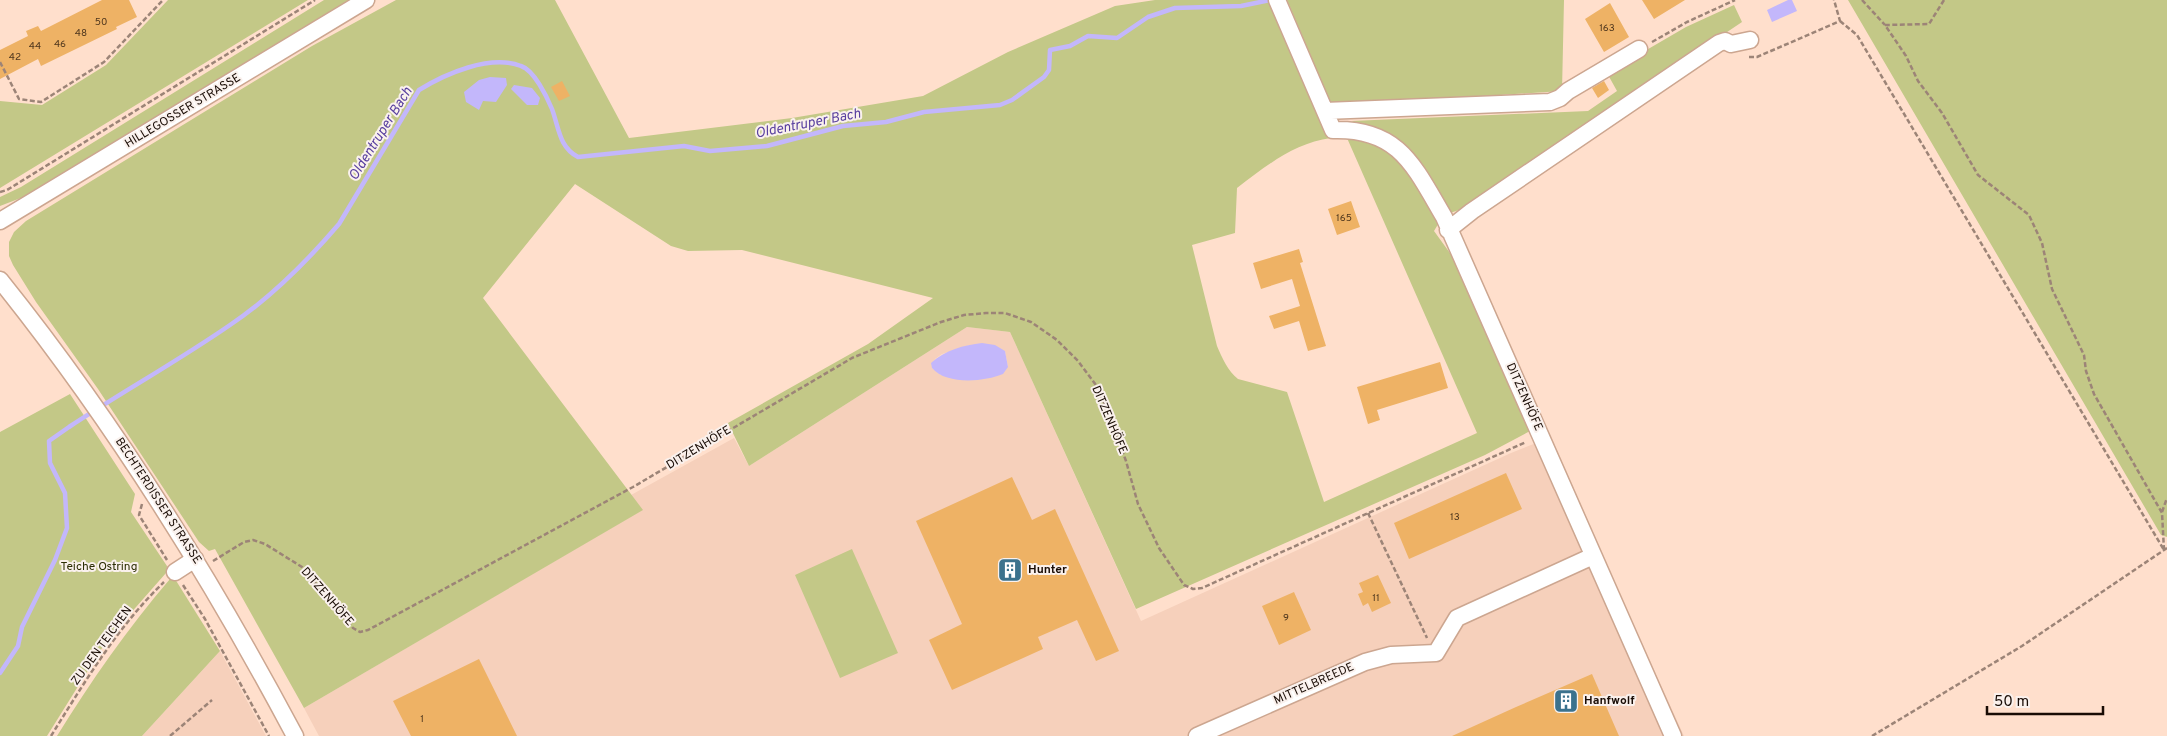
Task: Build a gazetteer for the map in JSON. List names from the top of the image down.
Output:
{
  "streets": {
    "street": [
      "HILLEGOSSER STRASSE",
      "DITZENHÖFE",
      "BECHTERDISSER STRASSE",
      "MITTELBREEDE"
    ],
    "path": ["ZU DEN TEICHEN"]
  },
  "crossings": [
    ["DITZENHÖFE", "BECHTERDISSER STRASSE"]
  ],
  "water": ["Oldentruper Bach"],
  "parks": ["Teiche Ostring"],
  "places": {
    "building": ["Hunter", "Hanfwolf"]
  },
  "house_numbers": [
    "50",
    "163",
    "48",
    "46",
    "44",
    "42",
    "165",
    "13",
    "11",
    "9",
    "1"
  ],
  "scale_bar": "50 m"
}
